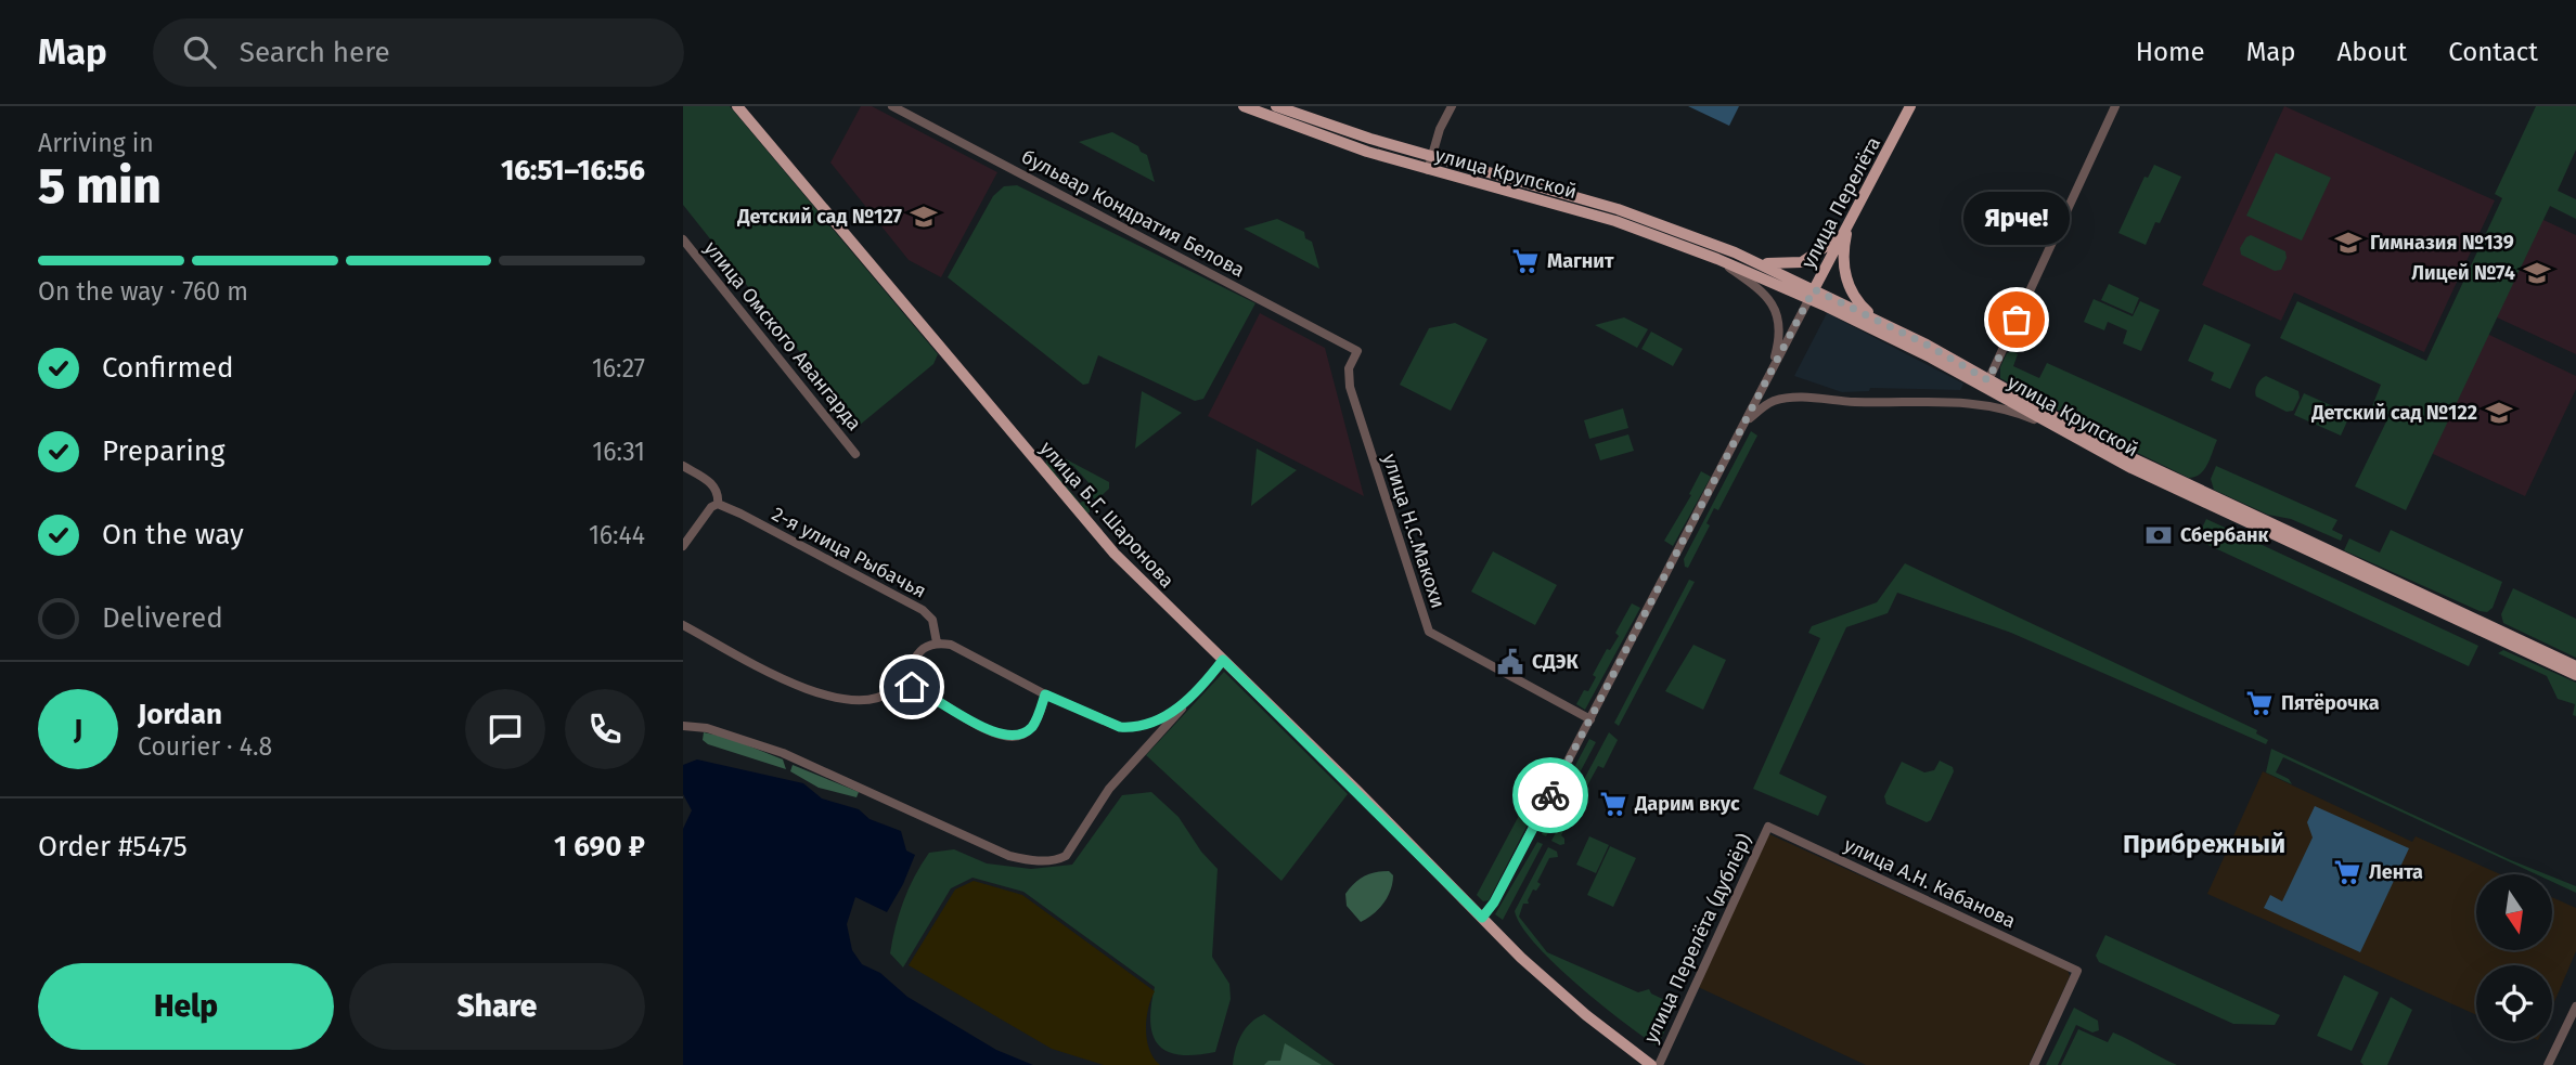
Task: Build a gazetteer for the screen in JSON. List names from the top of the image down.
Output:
{
  "streets": {
    "main road": ["улица Крупской", "улица Перелёта", "улица Б.Г. Шаронова"],
    "street": [
      "бульвар Кондратия Белова",
      "улица Омского Авангарда",
      "улица Н.С.Макохи",
      "2-я улица Рыбачья",
      "улица А.Н. Кабанова",
      "улица Перелёта (дублёр)"
    ]
  },
  "crossings": [
    ["улица Крупской", "улица Перелёта"],
    ["улица Перелёта", "улица Б.Г. Шаронова"],
    ["улица Перелёта", "улица Н.С.Макохи"],
    ["бульвар Кондратия Белова", "улица Н.С.Макохи"],
    ["улица А.Н. Кабанова", "улица Перелёта (дублёр)"]
  ],
  "districts": ["Прибрежный"],
  "places": {
    "school or university": [
      "Детский сад №127",
      "Гимназия №139",
      "Лицей №74",
      "Детский сад №122"
    ],
    "supermarket": [
      "Магнит",
      "Пятёрочка",
      "Дарим вкус",
      "Лента"
    ],
    "other": ["Ярче!"],
    "bank": ["Сбербанк"],
    "public building": ["СДЭК"]
  },
  "north": "bottom",
  "page": {
    "header": "Map",
    "search": "Search here",
    "nav": [
      "Home",
      "Map",
      "About",
      "Contact"
    ],
    "heading": ["5 min", "Arriving in", "16:51–16:56"],
    "panel": [
      "Jordan",
      "Courier · 4.8",
      "Order #5475",
      "1 690 ₽"
    ],
    "bubble": "Ярче!",
    "bar": "On the way · 760 m",
    "list": [
      ["Confirmed", "16:27"],
      ["Preparing", "16:31"],
      ["On the way", "16:44"],
      "Delivered"
    ],
    "round": "J",
    "buttons": ["Help", "Share"]
  }
}
